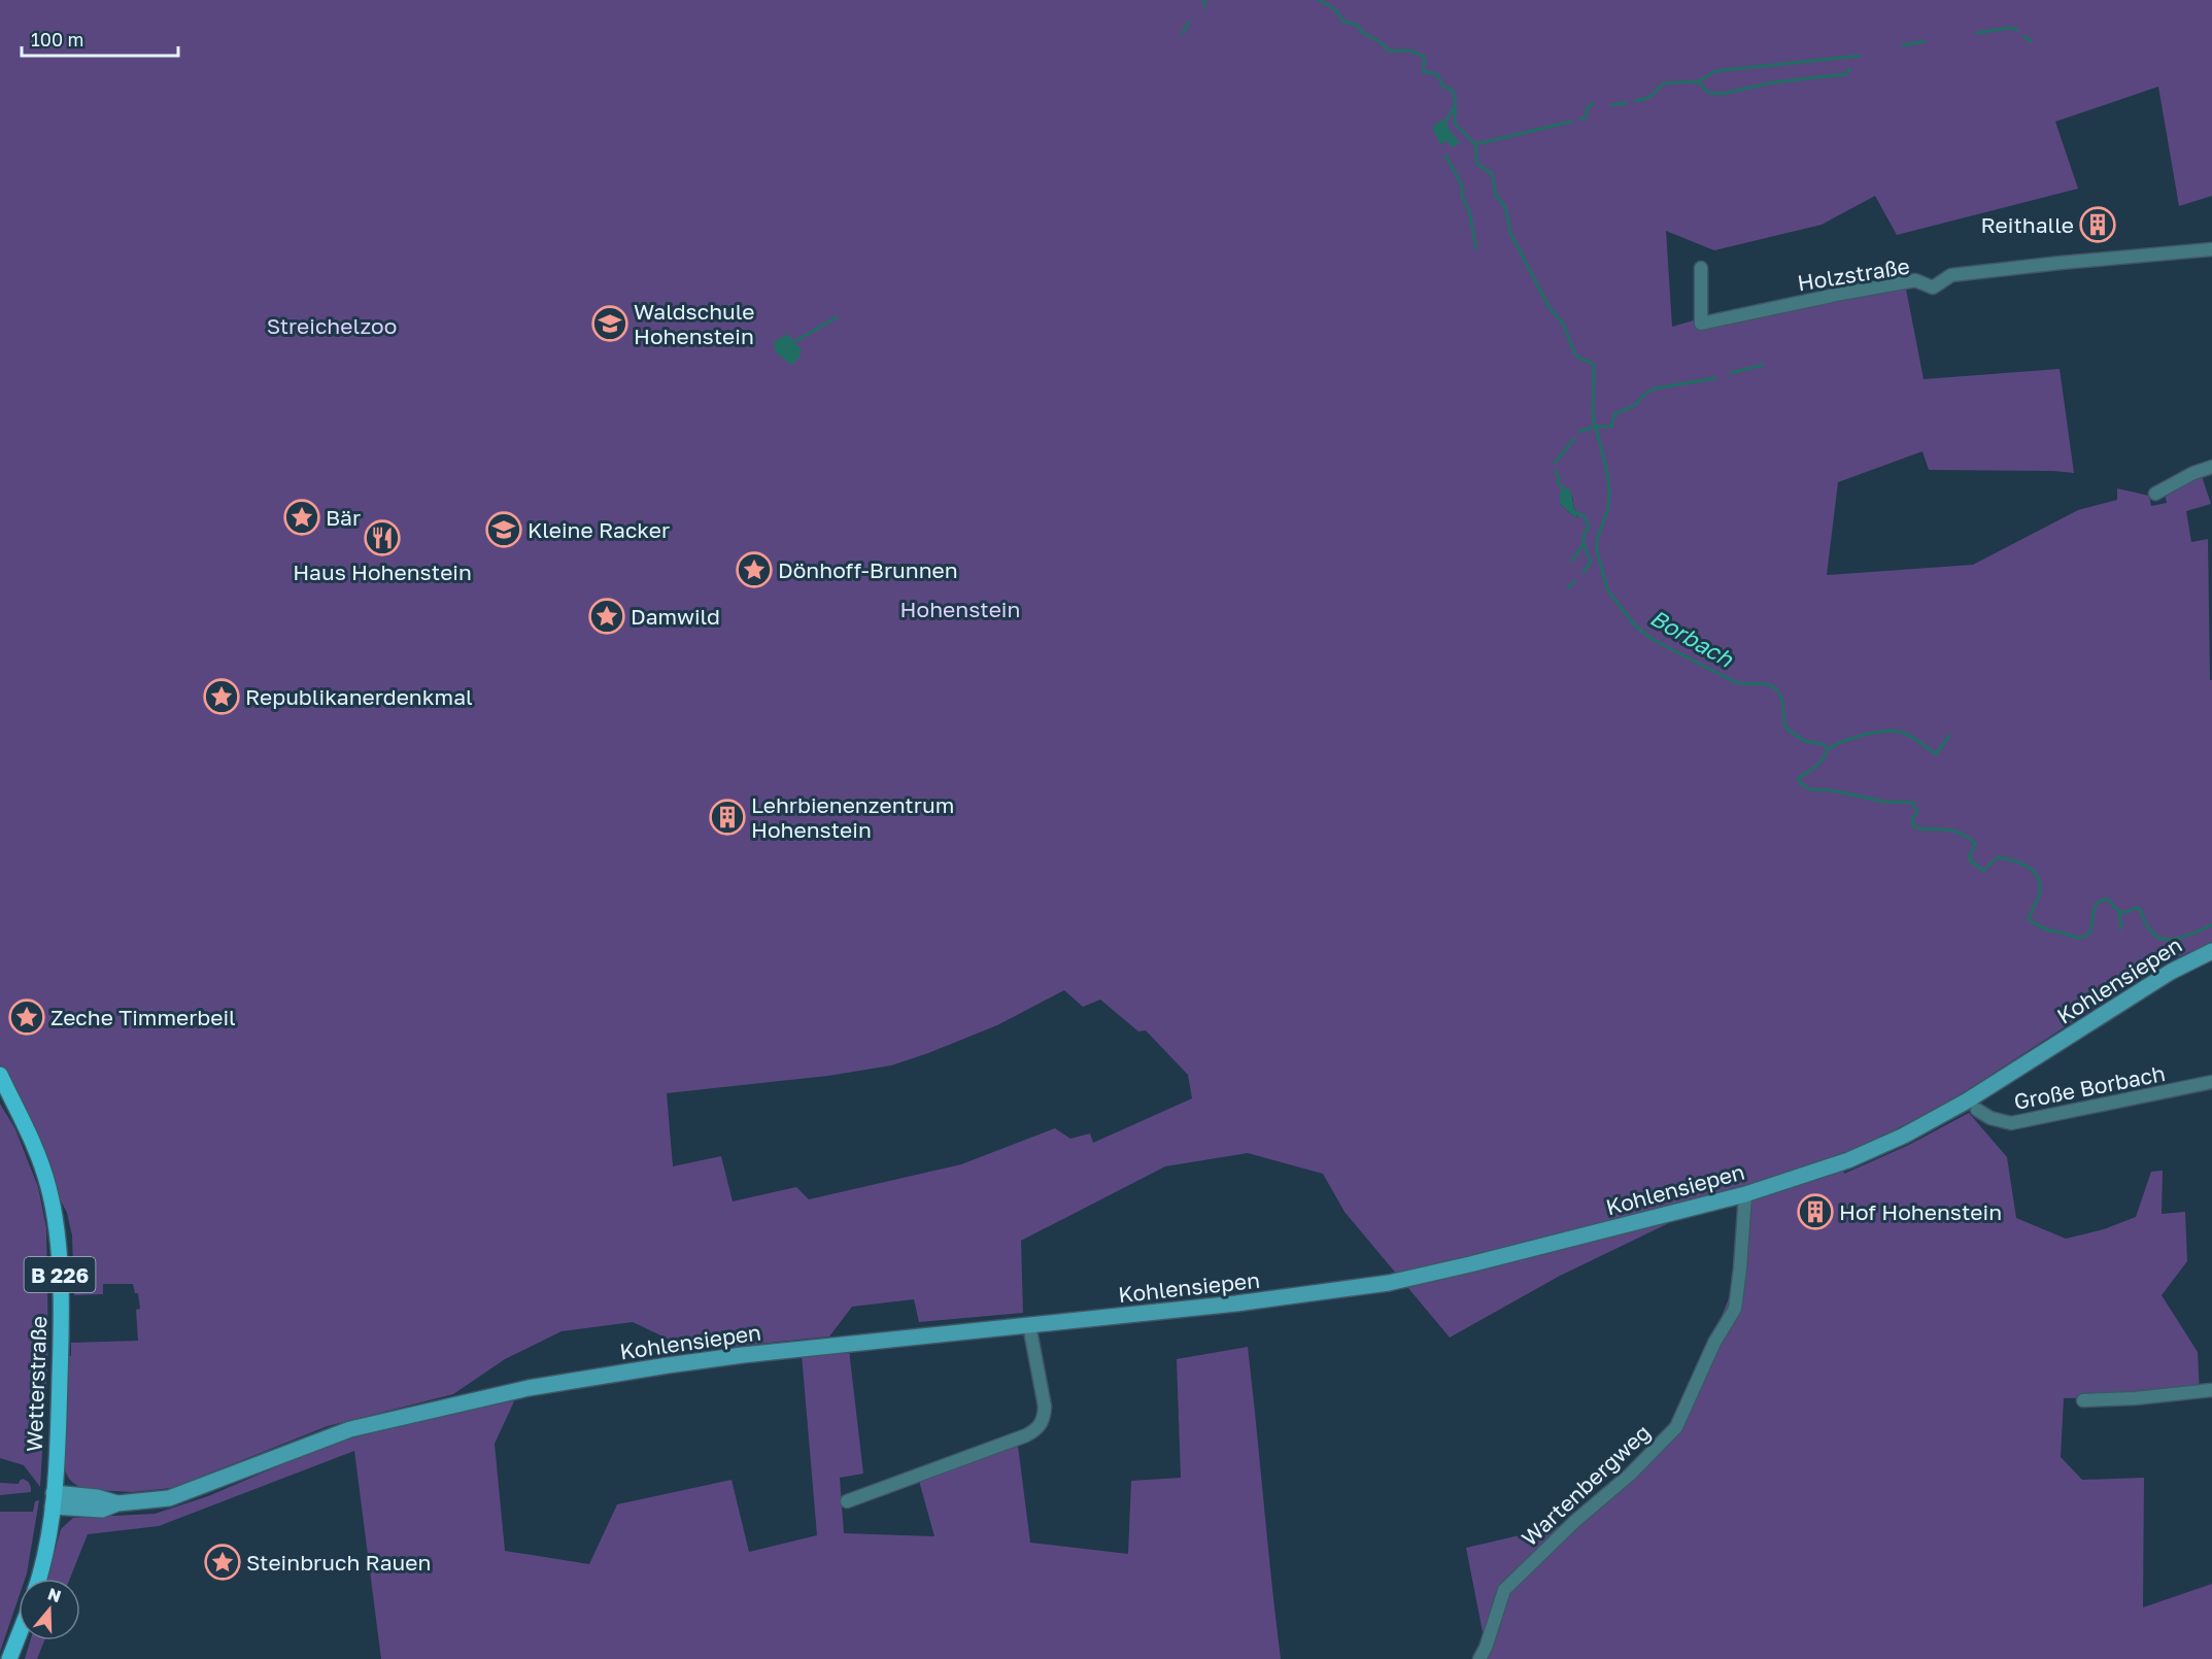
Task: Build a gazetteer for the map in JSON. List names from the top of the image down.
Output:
{
  "streets": {
    "main road": ["B 226", "Wetterstraße"],
    "street": [
      "Holzstraße",
      "Kohlensiepen",
      "Große Borbach",
      "Wartenbergweg"
    ]
  },
  "crossings": [
    ["Kohlensiepen", "Wetterstraße"],
    ["Kohlensiepen", "Wartenbergweg"]
  ],
  "water": ["Borbach"],
  "parks": ["Streichelzoo", "Hohenstein"],
  "places": {
    "building": ["Reithalle", "Lehrbienenzentrum Hohenstein", "Hof Hohenstein"],
    "school or university": ["Waldschule Hohenstein", "Kleine Racker"],
    "place": [
      "Bär",
      "Dönhoff-Brunnen",
      "Damwild",
      "Republikanerdenkmal",
      "Zeche Timmerbeil",
      "Steinbruch Rauen"
    ],
    "restaurant": ["Haus Hohenstein"]
  },
  "scale_bar": "100 m",
  "north": "top"
}
